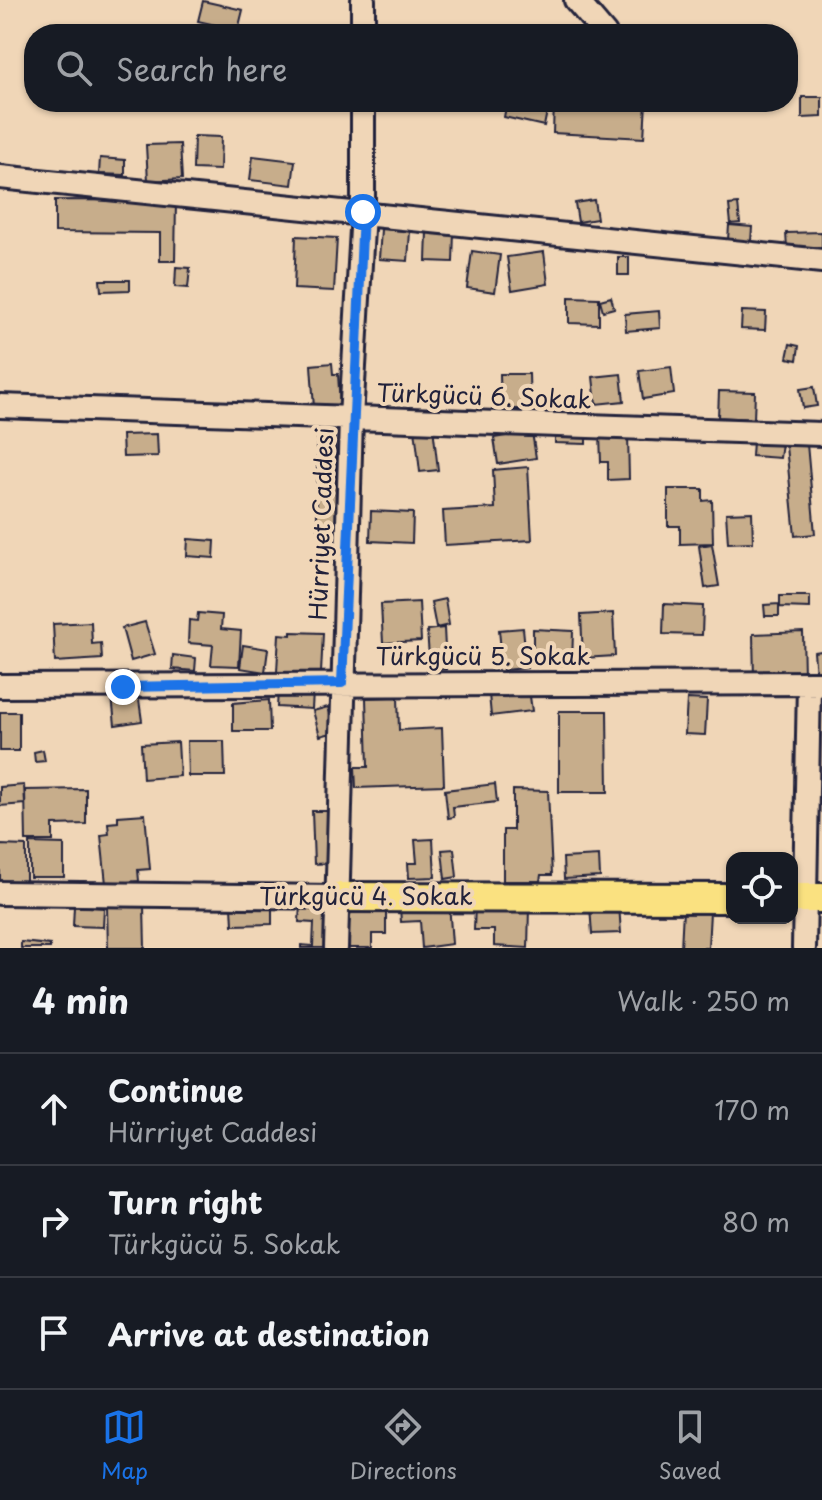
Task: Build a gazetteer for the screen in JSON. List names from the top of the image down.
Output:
{
  "streets": {
    "main road": ["Türkgücü 4. Sokak"],
    "street": ["Türkgücü 6. Sokak", "Hürriyet Caddesi", "Türkgücü 5. Sokak"]
  },
  "crossings": [
    ["Türkgücü 6. Sokak", "Hürriyet Caddesi"],
    ["Hürriyet Caddesi", "Türkgücü 5. Sokak"],
    ["Hürriyet Caddesi", "Türkgücü 4. Sokak"]
  ],
  "page": {
    "search": "Search here",
    "heading": ["4 min", "Walk · 250 m"],
    "list": [
      ["Continue", "Hürriyet Caddesi", "170 m"],
      ["Turn right", "Türkgücü 5. Sokak", "80 m"],
      "Arrive at destination"
    ],
    "nav": ["Map", "Directions", "Saved"]
  }
}
